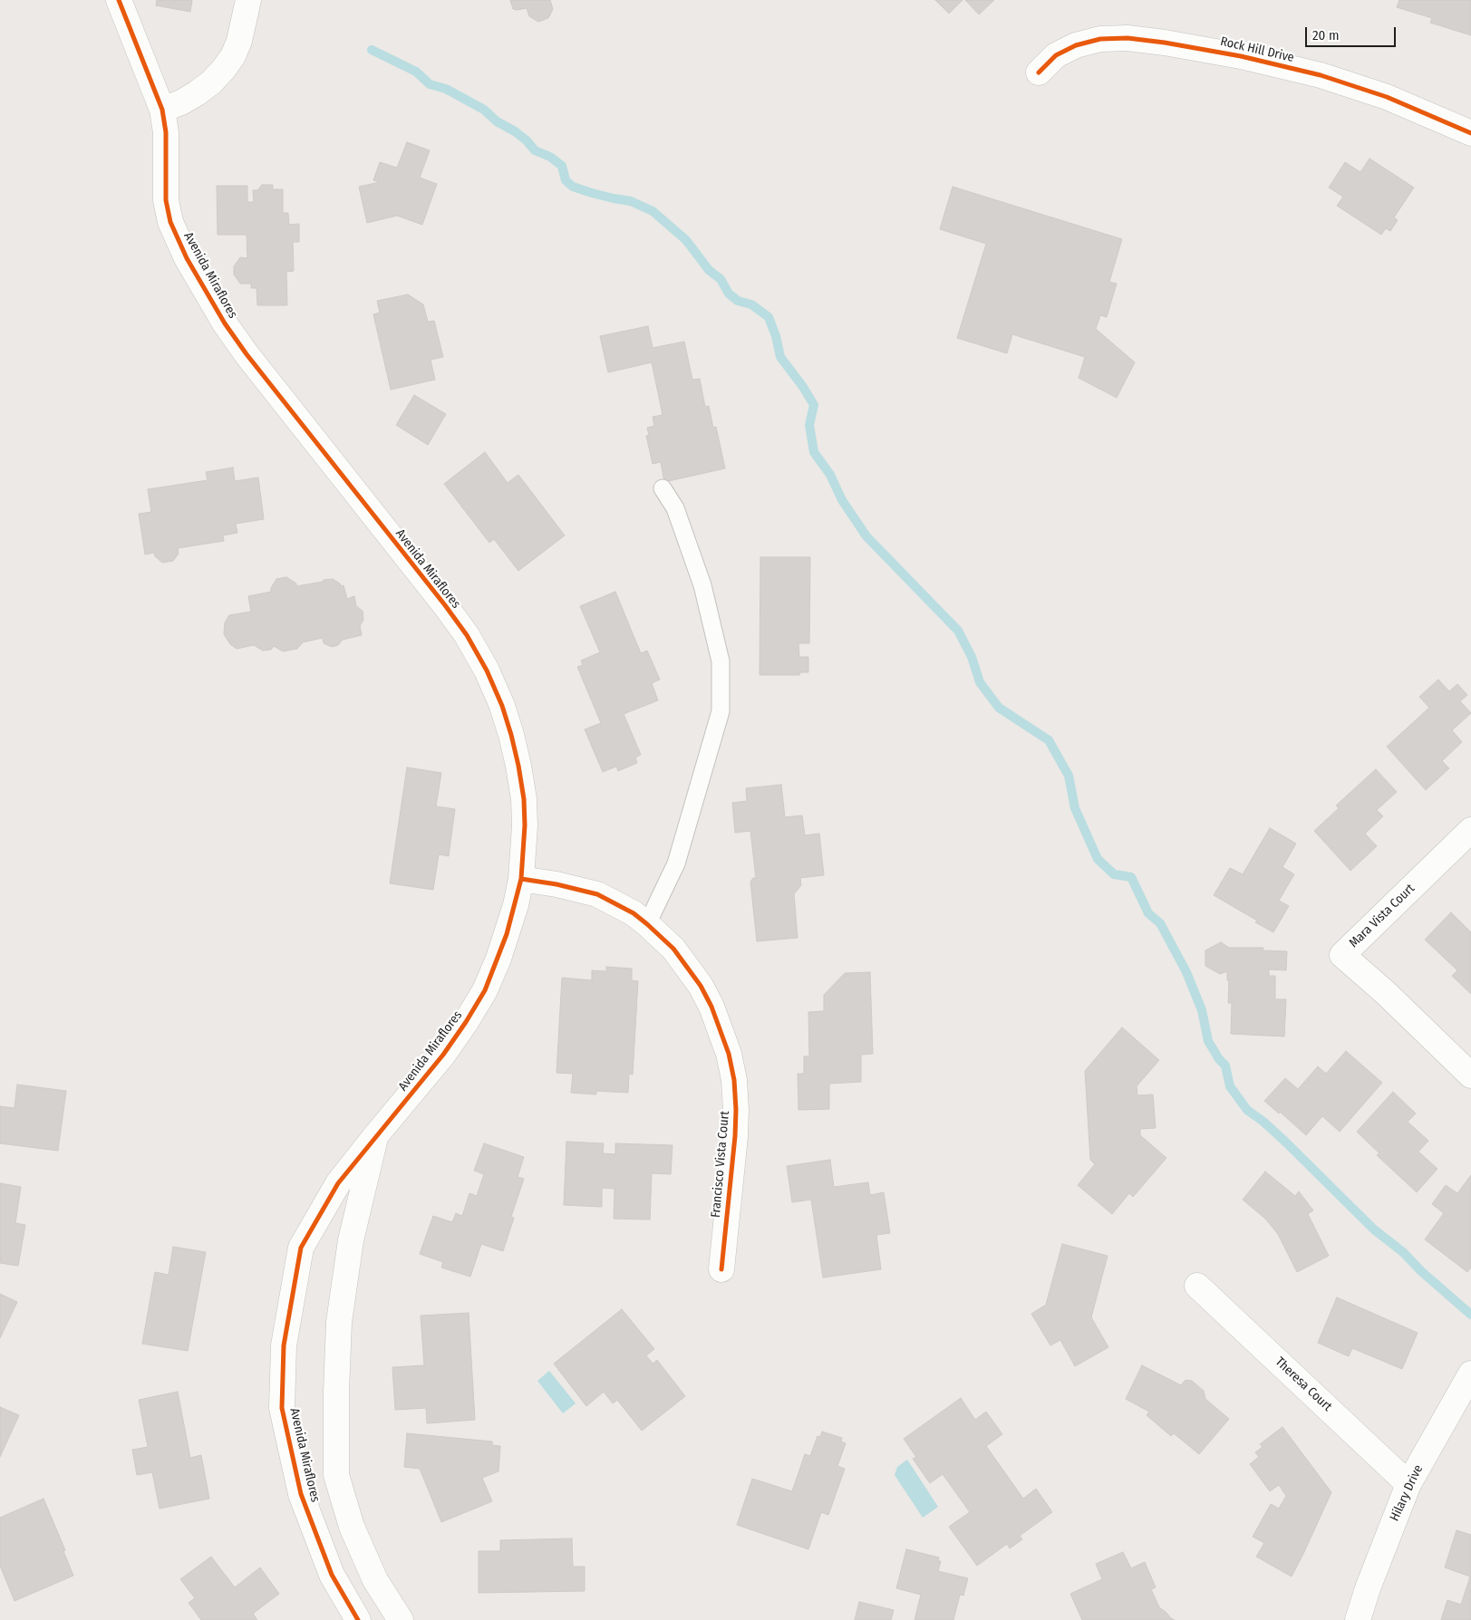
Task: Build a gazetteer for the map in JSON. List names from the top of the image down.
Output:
{
  "streets": {
    "street": [
      "Rock Hill Drive",
      "Avenida Miraflores",
      "Mara Vista Court",
      "Francisco Vista Court",
      "Theresa Court",
      "Hilary Drive"
    ]
  },
  "crossings": [
    ["Avenida Miraflores", "Francisco Vista Court"],
    ["Theresa Court", "Hilary Drive"]
  ],
  "scale_bar": "20 m"
}
